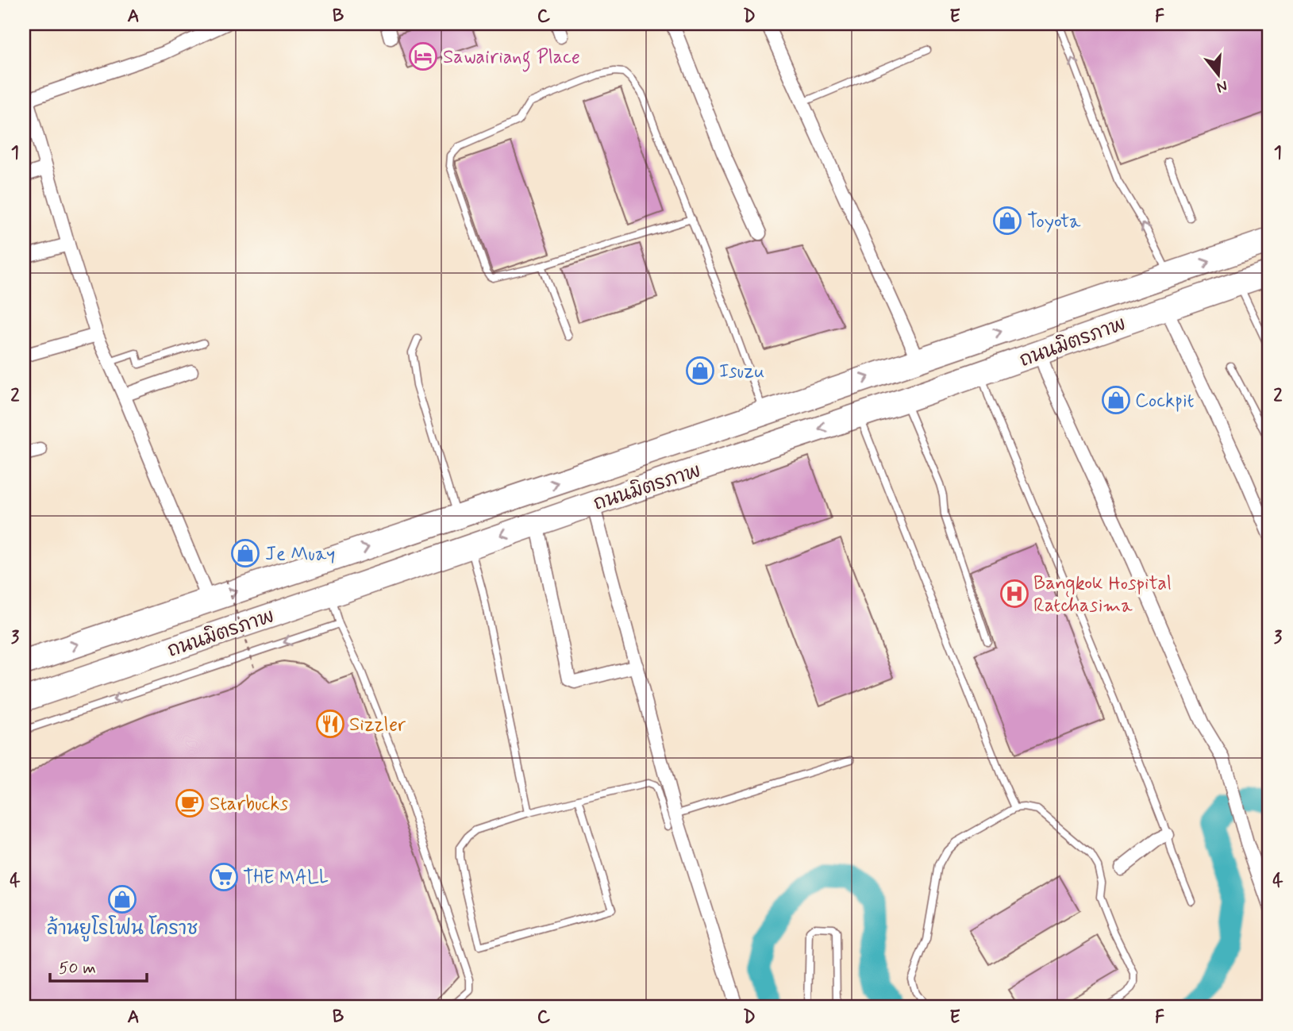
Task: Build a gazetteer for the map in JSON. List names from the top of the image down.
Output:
{
  "streets": {
    "highway": ["ถนนมิตรภาพ"]
  },
  "places": {
    "hotel": ["Sawairiang Place"],
    "shop": [
      "Toyota",
      "Isuzu",
      "Cockpit",
      "Je Muay",
      "ล้านยูโรโฟน โคราช"
    ],
    "hospital": ["Bangkok Hospital Ratchasima"],
    "restaurant": ["Sizzler"],
    "cafe": ["Starbucks"],
    "supermarket": ["THE MALL"]
  },
  "scale_bar": "50 m",
  "north": "bottom",
  "grid": {
    "columns": [
      "A",
      "B",
      "C",
      "D",
      "E",
      "F"
    ],
    "rows": [
      "1",
      "2",
      "3",
      "4"
    ]
  }
}
